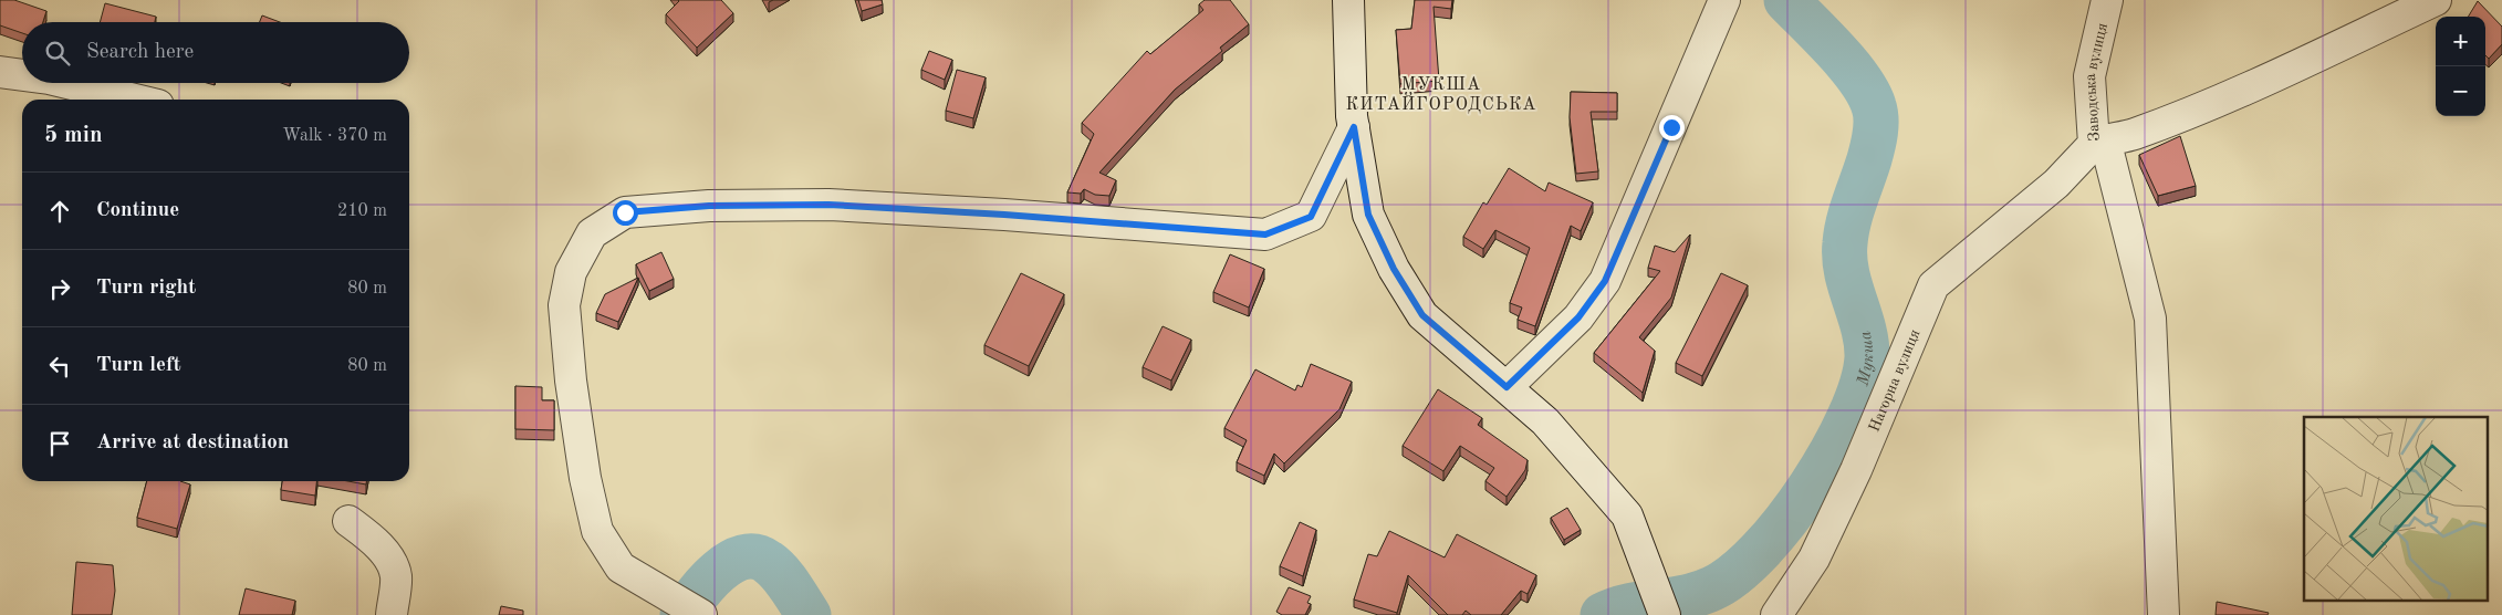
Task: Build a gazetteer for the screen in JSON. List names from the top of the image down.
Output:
{
  "streets": {
    "street": ["Заводська вулиця", "Нагорна вулиця"]
  },
  "crossings": [
    ["Заводська вулиця", "Нагорна вулиця"]
  ],
  "districts": ["МУКША КИТАЙГОРОДСЬКА"],
  "water": ["Мукша"],
  "page": {
    "map_buttons": ["+", "−"],
    "search": "Search here",
    "heading": ["5 min", "Walk · 370 m"],
    "list": [
      ["Continue", "210 m"],
      ["Turn right", "80 m"],
      ["Turn left", "80 m"],
      "Arrive at destination"
    ]
  }
}
